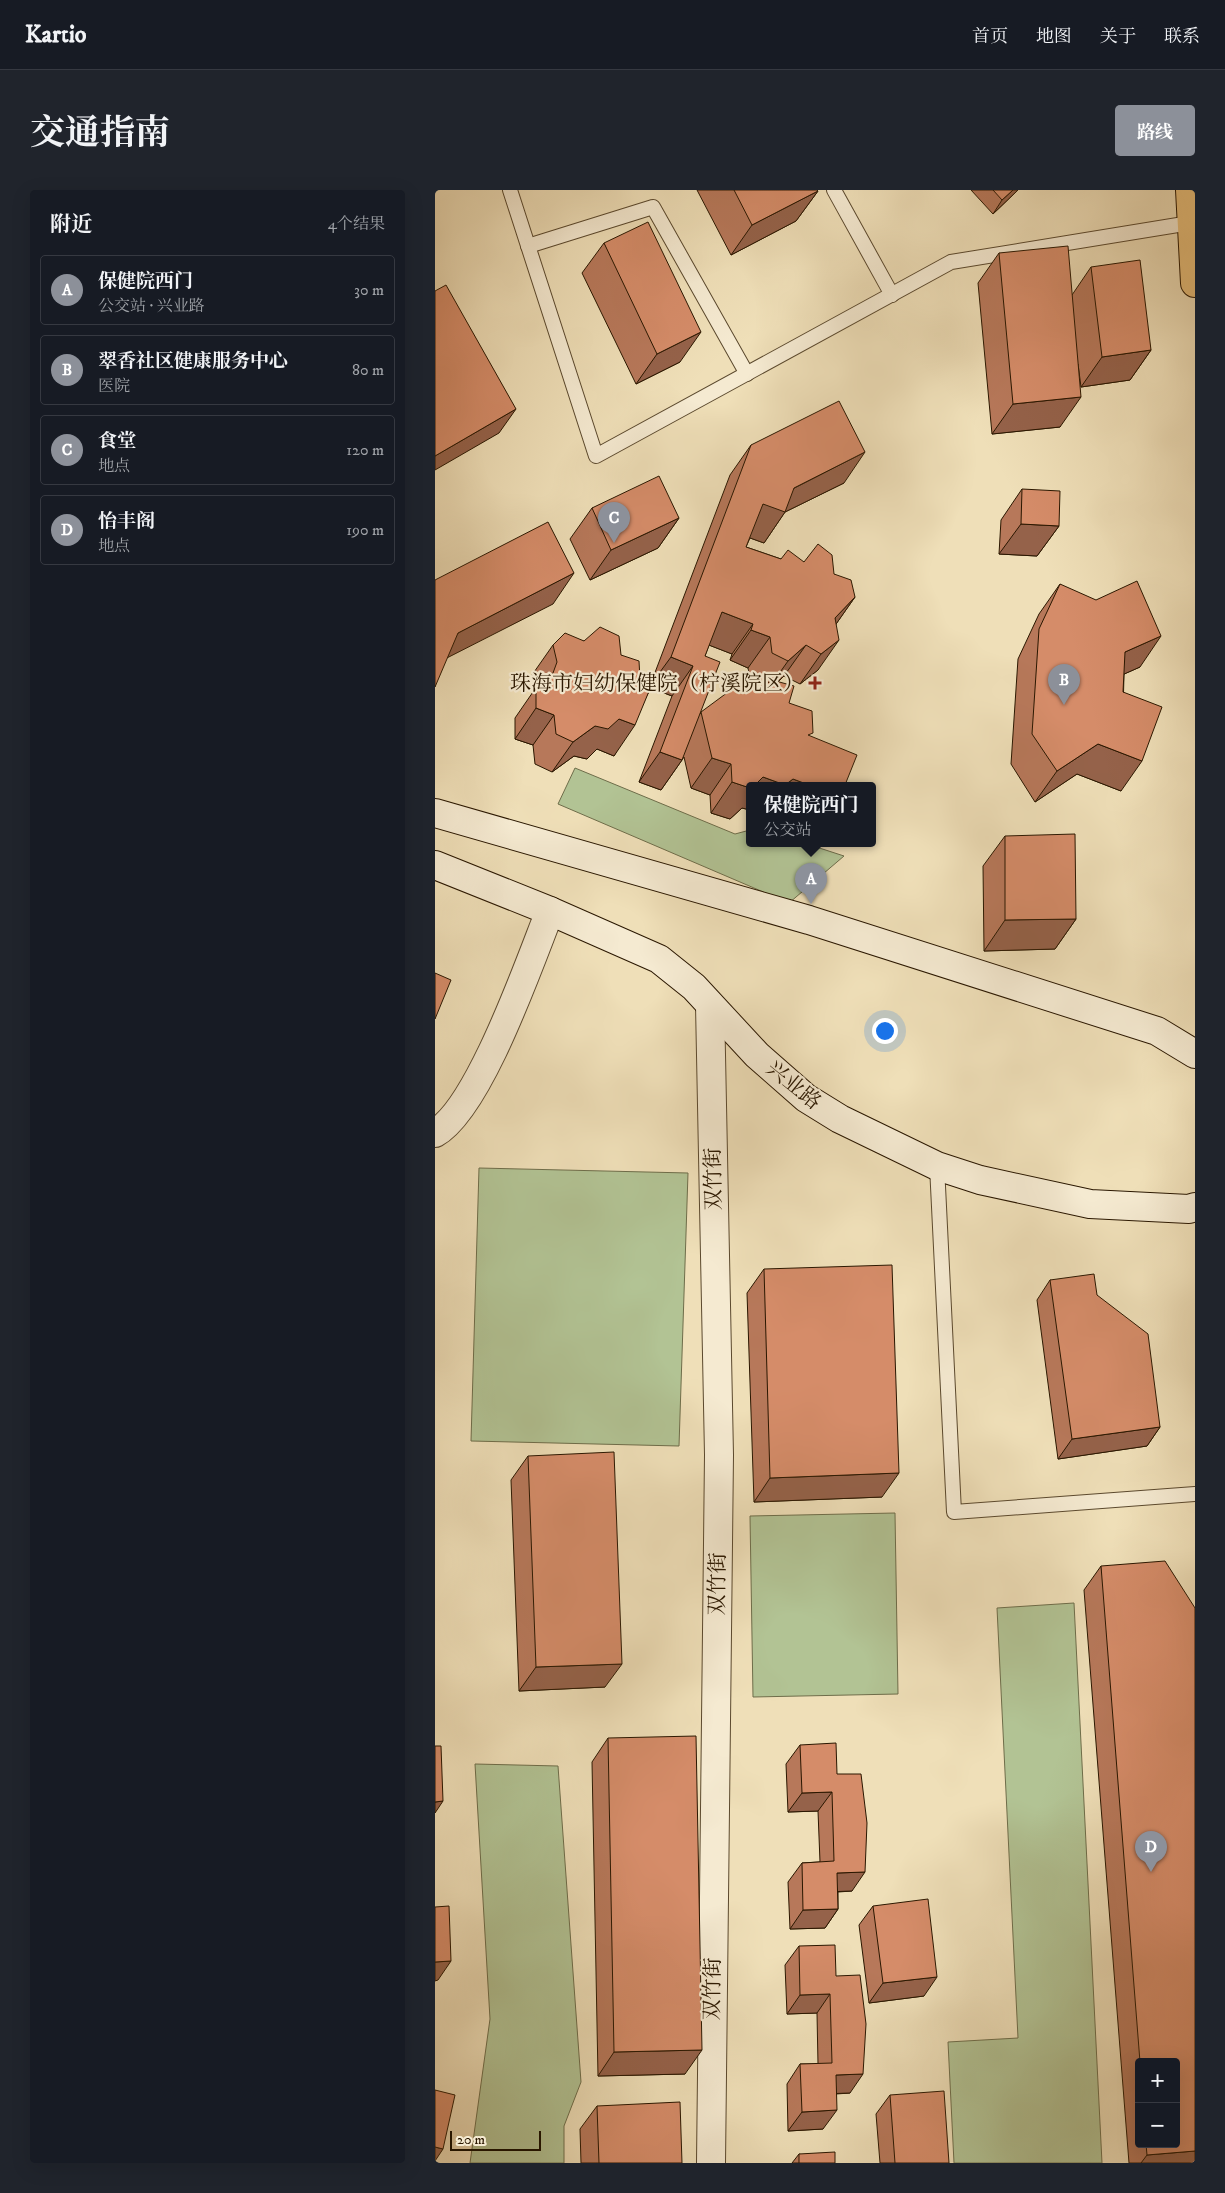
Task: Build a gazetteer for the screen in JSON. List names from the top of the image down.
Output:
{
  "streets": {
    "main road": ["兴业路", "双竹街"]
  },
  "crossings": [
    ["兴业路", "双竹街"]
  ],
  "places": {
    "health": ["珠海市妇幼保健院（柠溪院区）"]
  },
  "scale_bar": "20 m",
  "page": {
    "header": "Kartio",
    "nav": [
      "首页",
      "地图",
      "关于",
      "联系"
    ],
    "title": "交通指南",
    "buttons": "路线",
    "heading": ["附近", "4个结果"],
    "list": [
      {
        "mark": "A",
        "name": "保健院西门",
        "note": "公交站 · 兴业路",
        "value": "30 m"
      },
      {
        "mark": "B",
        "name": "翠香社区健康服务中心",
        "note": "医院",
        "value": "80 m"
      },
      {
        "mark": "C",
        "name": "食堂",
        "note": "地点",
        "value": "120 m"
      },
      {
        "mark": "D",
        "name": "怡丰阁",
        "note": "地点",
        "value": "190 m"
      }
    ],
    "pins": [
      "C",
      "B",
      "A",
      "D"
    ],
    "popup": ["保健院西门", "公交站"],
    "map_buttons": ["+", "−"],
    "scale": "20 m"
  }
}
